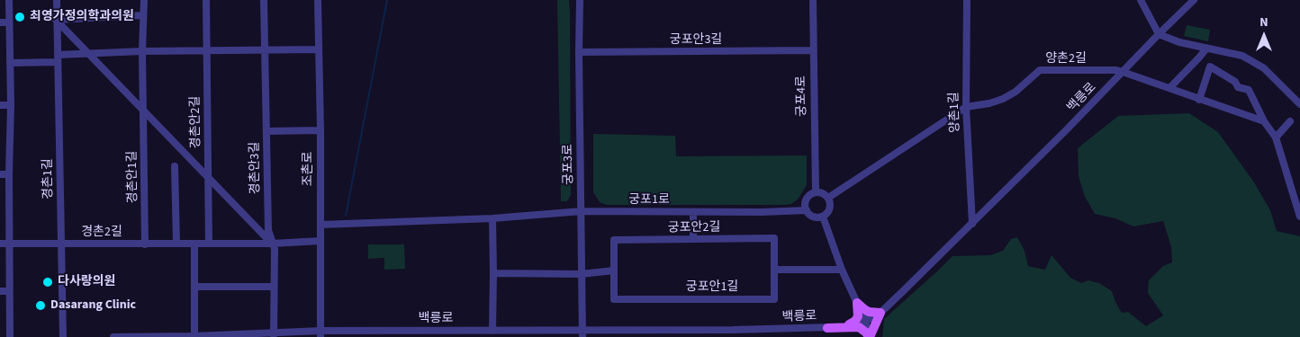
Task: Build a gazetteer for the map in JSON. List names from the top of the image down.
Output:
{
  "streets": {
    "street": [
      "궁포안3길",
      "양촌2길",
      "궁포4로",
      "백릉로",
      "양촌1길",
      "경촌안2길",
      "궁포3로",
      "경촌안3길",
      "조촌로",
      "경촌안1길",
      "경촌1길",
      "궁포1로",
      "궁포안2길",
      "경촌2길",
      "궁포안1길"
    ]
  },
  "crossings": [
    ["궁포안3길", "궁포4로"],
    ["궁포안3길", "궁포3로"],
    ["양촌2길", "백릉로"],
    ["양촌2길", "양촌1길"],
    ["궁포4로", "궁포1로"],
    ["백릉로", "양촌1길"],
    ["백릉로", "궁포3로"],
    ["백릉로", "조촌로"],
    ["경촌안2길", "경촌안3길"],
    ["경촌안2길", "경촌2길"],
    ["궁포3로", "궁포1로"],
    ["경촌안3길", "경촌2길"],
    ["조촌로", "궁포1로"],
    ["조촌로", "경촌2길"],
    ["경촌안1길", "경촌2길"],
    ["경촌1길", "경촌2길"],
    ["궁포안2길", "궁포안1길"]
  ],
  "places": ["최영가정의학과의원", "다사랑의원", "Dasarang Clinic"],
  "north": "top"
}
